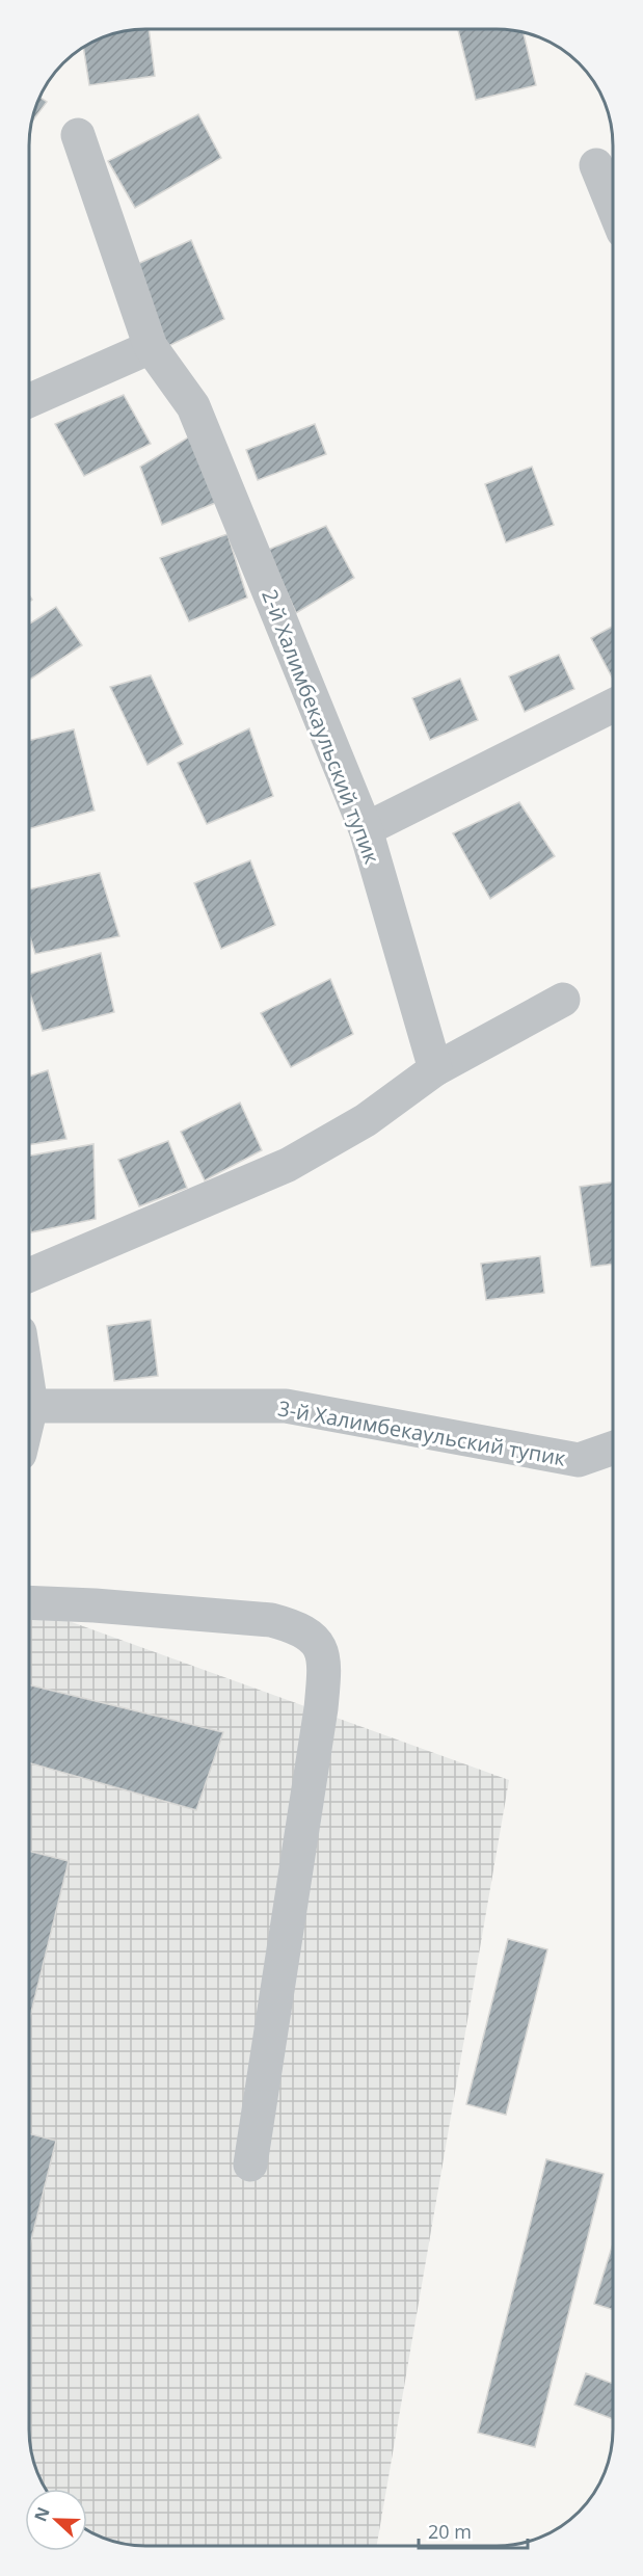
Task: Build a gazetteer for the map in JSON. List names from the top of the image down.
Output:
{
  "streets": {
    "street": ["2-й Халимбекаульский тупик", "3-й Халимбекаульский тупик"]
  },
  "scale_bar": "20 m",
  "north": "left"
}
